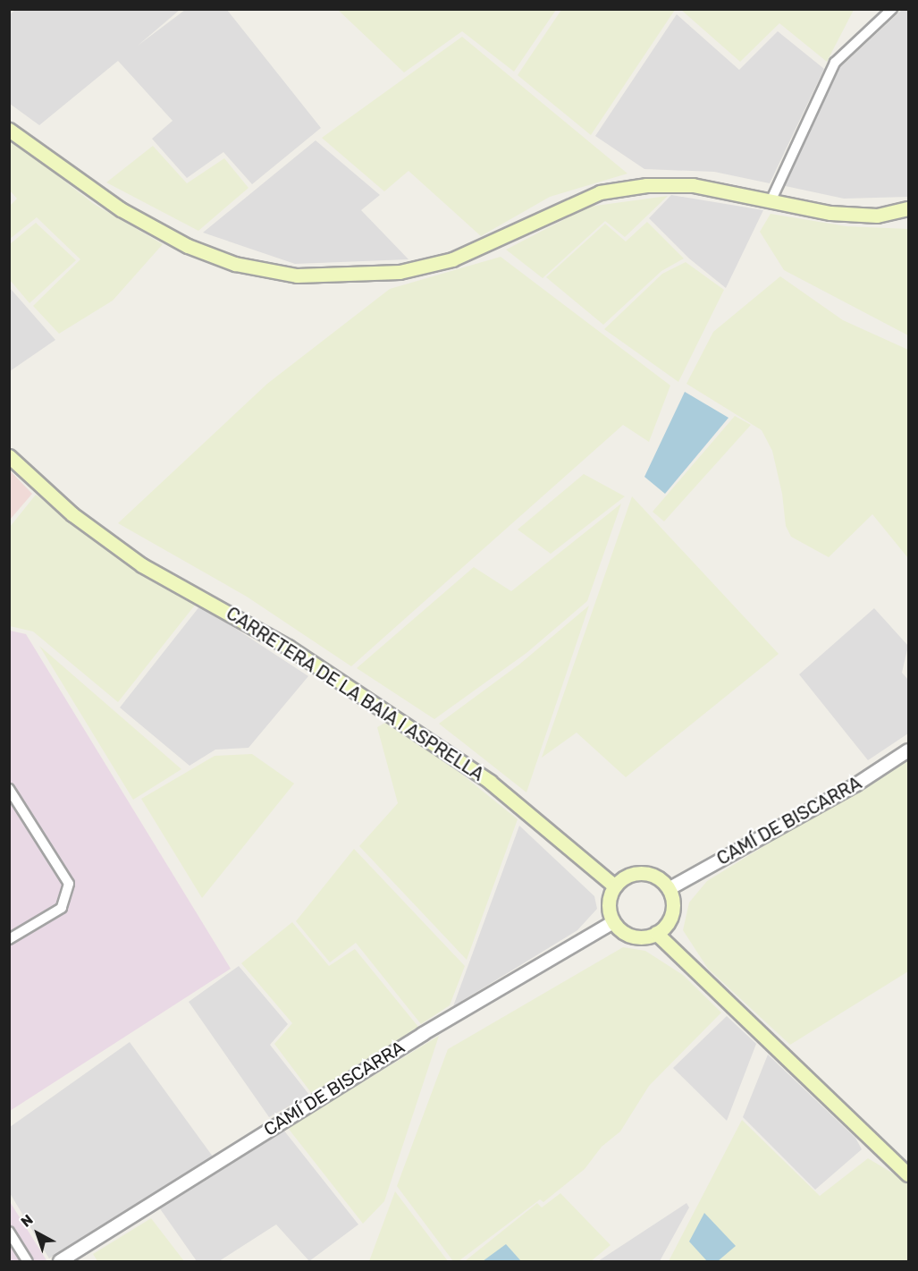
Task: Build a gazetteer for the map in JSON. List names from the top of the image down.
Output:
{
  "streets": {
    "main road": ["CARRETERA DE LA BAIA I ASPRELLA"],
    "street": ["CAMÍ DE BISCARRA"]
  },
  "crossings": [
    ["CARRETERA DE LA BAIA I ASPRELLA", "CAMÍ DE BISCARRA"]
  ],
  "north": "top left"
}
